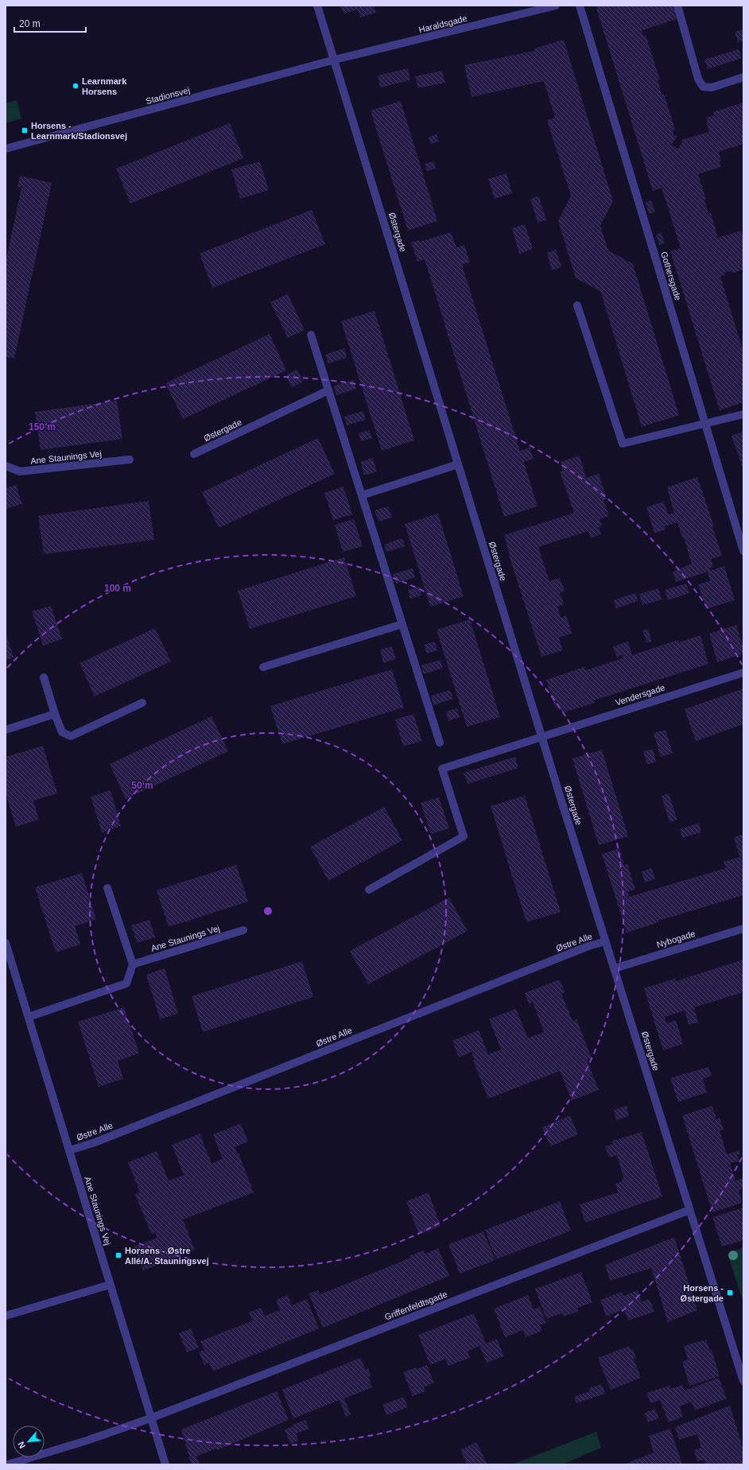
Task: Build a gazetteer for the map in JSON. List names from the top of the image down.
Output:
{
  "streets": {
    "street": [
      "Haraldsgade",
      "Stadionsvej",
      "Østergade",
      "Gothersgade",
      "Ane Staunings Vej",
      "Vendersgade",
      "Nybogade",
      "Østre Alle",
      "Griffenfeldtsgade"
    ]
  },
  "crossings": [
    ["Haraldsgade", "Stadionsvej"],
    ["Haraldsgade", "Østergade"],
    ["Stadionsvej", "Østergade"],
    ["Østergade", "Vendersgade"],
    ["Østergade", "Nybogade"],
    ["Østergade", "Østre Alle"],
    ["Østergade", "Griffenfeldtsgade"],
    ["Ane Staunings Vej", "Østre Alle"],
    ["Ane Staunings Vej", "Griffenfeldtsgade"]
  ],
  "places": {
    "other": ["Learnmark Horsens"],
    "transit": ["Horsens - Learnmark/Stadionsvej", "Horsens - Østre Allé/A. Stauningsvej", "Horsens - Østergade"]
  },
  "scale_bar": "20 m",
  "north": "bottom left",
  "rings": ["150 m", "100 m", "50 m"]
}
